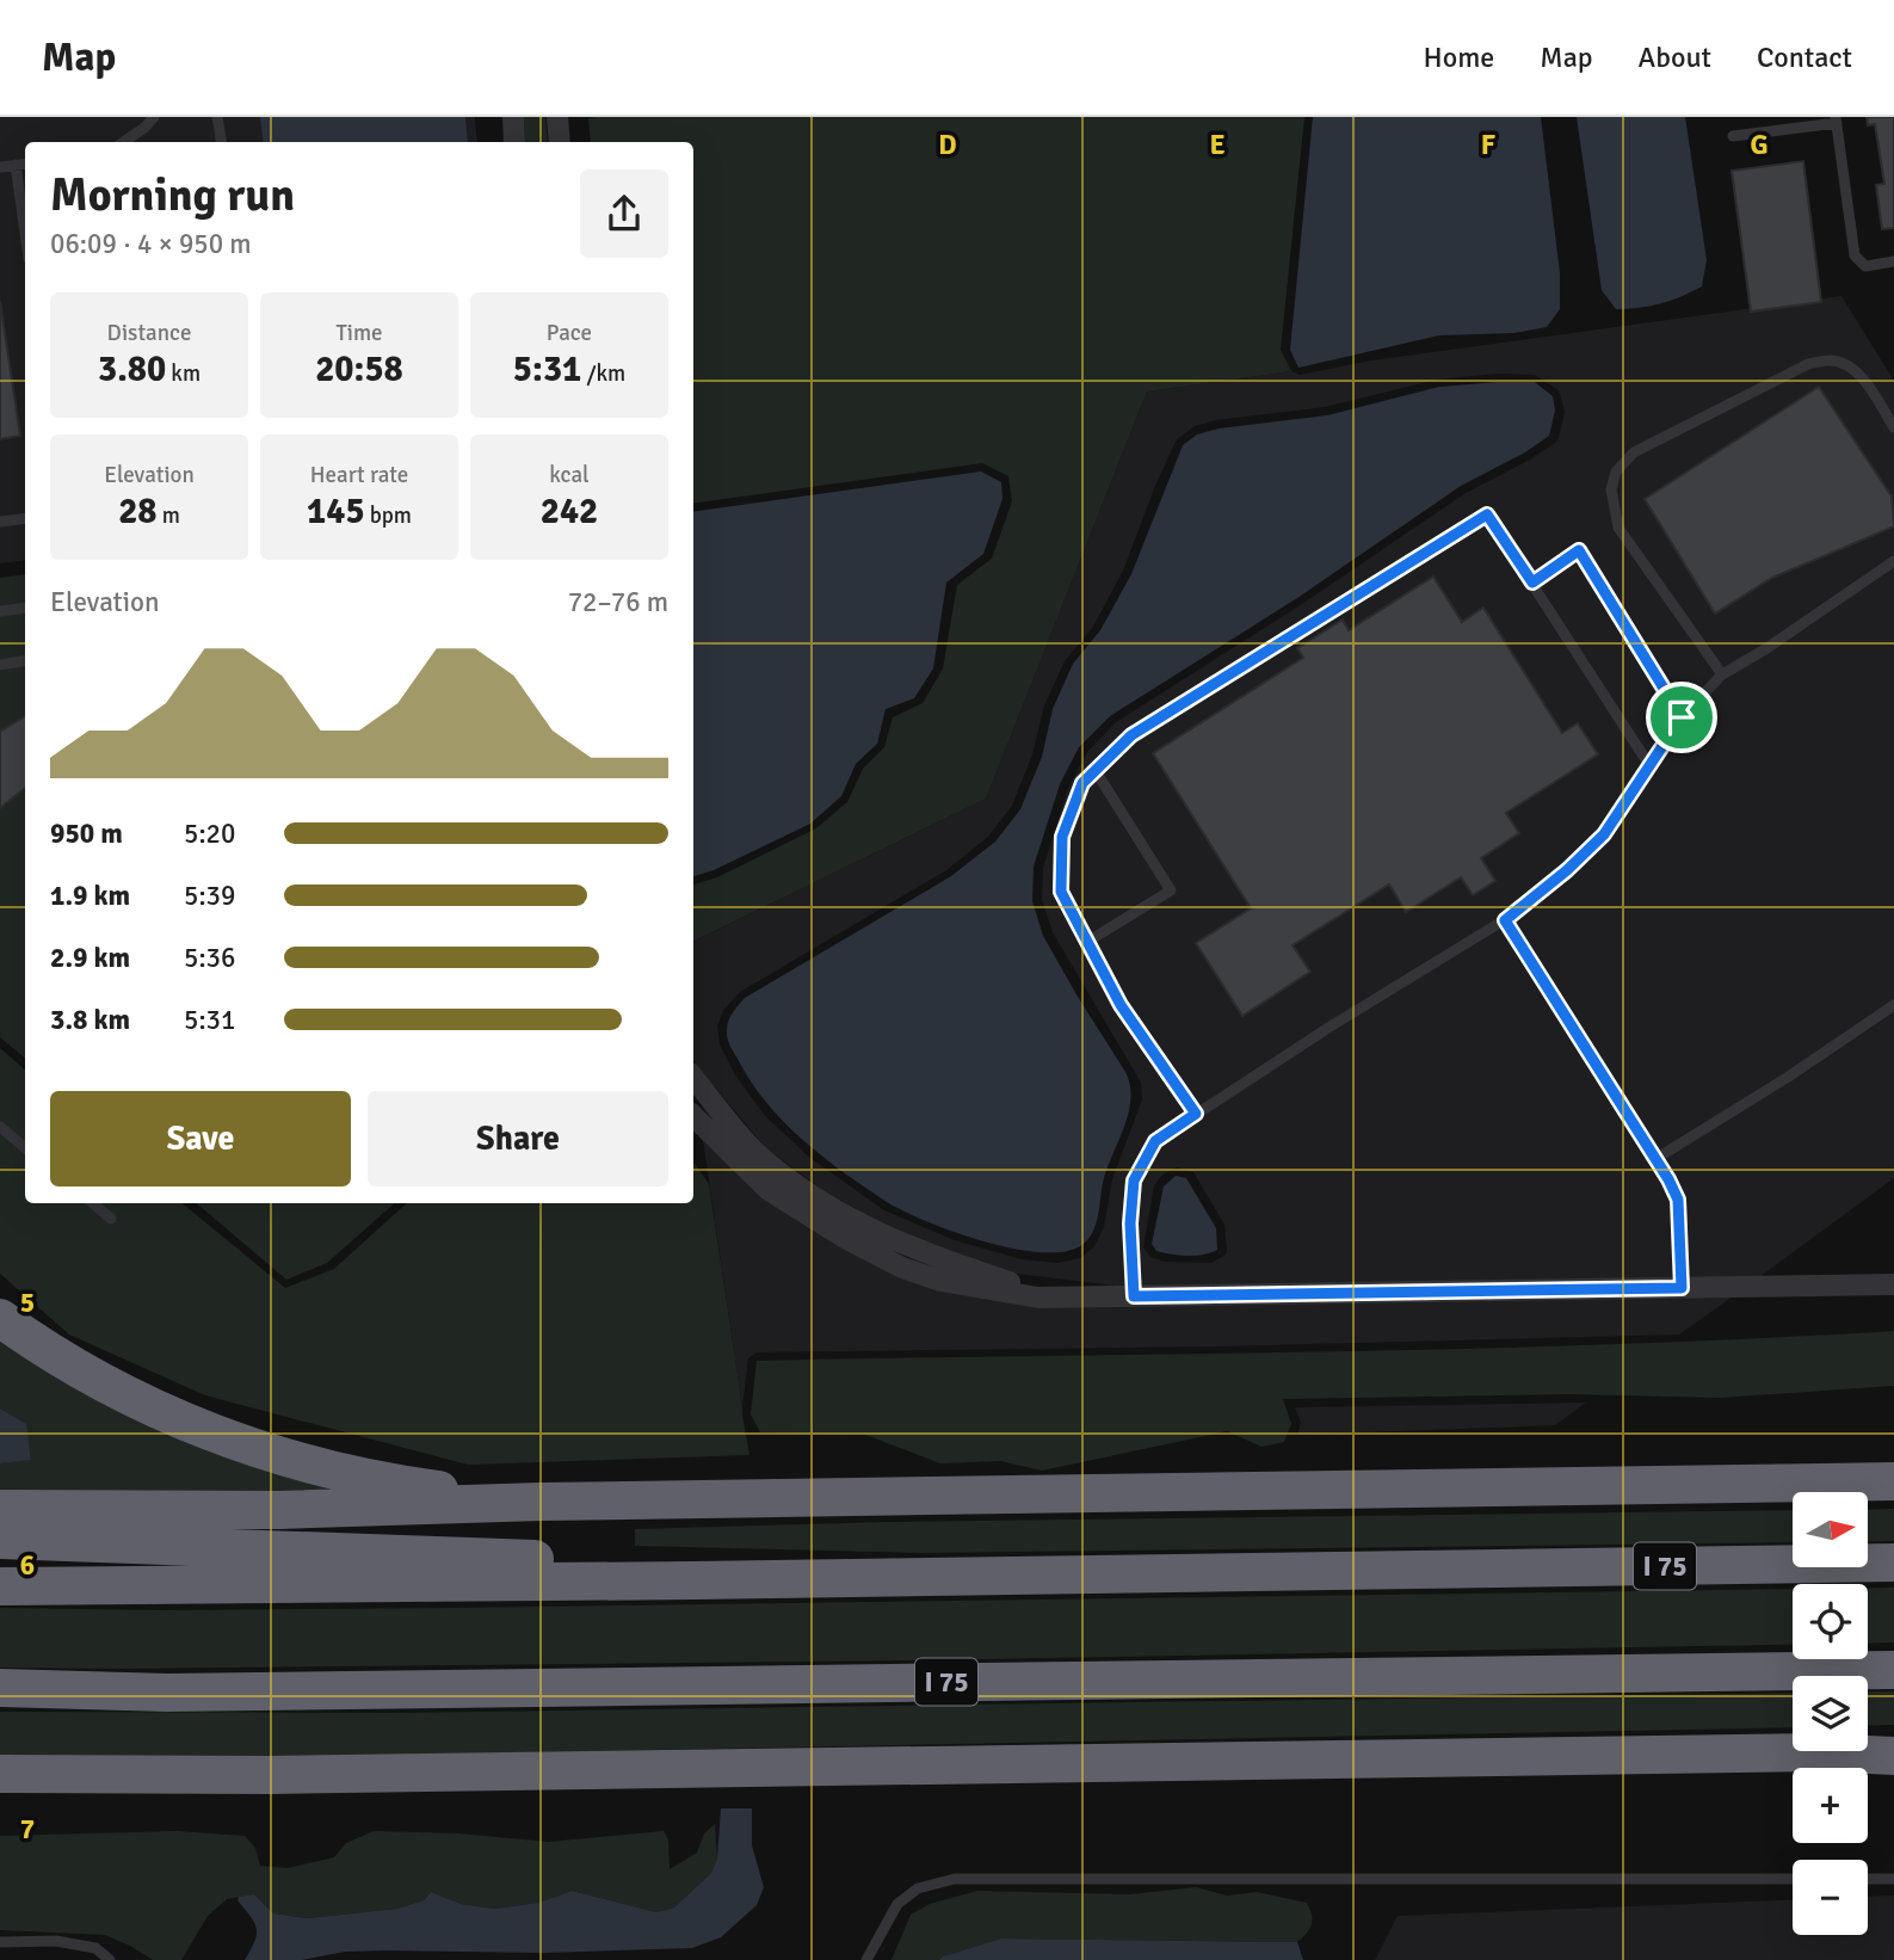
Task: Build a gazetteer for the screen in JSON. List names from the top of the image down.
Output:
{
  "streets": {
    "highway": ["I 75"]
  },
  "north": "right",
  "page": {
    "header": "Map",
    "nav": [
      "Home",
      "Map",
      "About",
      "Contact"
    ],
    "heading": ["Morning run", "06:09 · 4 × 950 m"],
    "stats": [
      ["Distance", "3.80 km"],
      ["Time", "20:58"],
      ["Pace", "5:31 /km"],
      ["Elevation", "28 m"],
      ["Heart rate", "145 bpm"],
      ["kcal", "242"]
    ],
    "chart": ["Elevation", "72–76 m"],
    "list": [
      {
        "name": "950 m",
        "note": "5:20"
      },
      {
        "name": "1.9 km",
        "note": "5:39"
      },
      {
        "name": "2.9 km",
        "note": "5:36"
      },
      {
        "name": "3.8 km",
        "note": "5:31"
      }
    ],
    "buttons": ["Save", "Share"],
    "map_buttons": ["+", "−"]
  },
  "grid": {
    "columns": [
      "D",
      "E",
      "F",
      "G"
    ],
    "rows": ["5", "6", "7"]
  }
}
